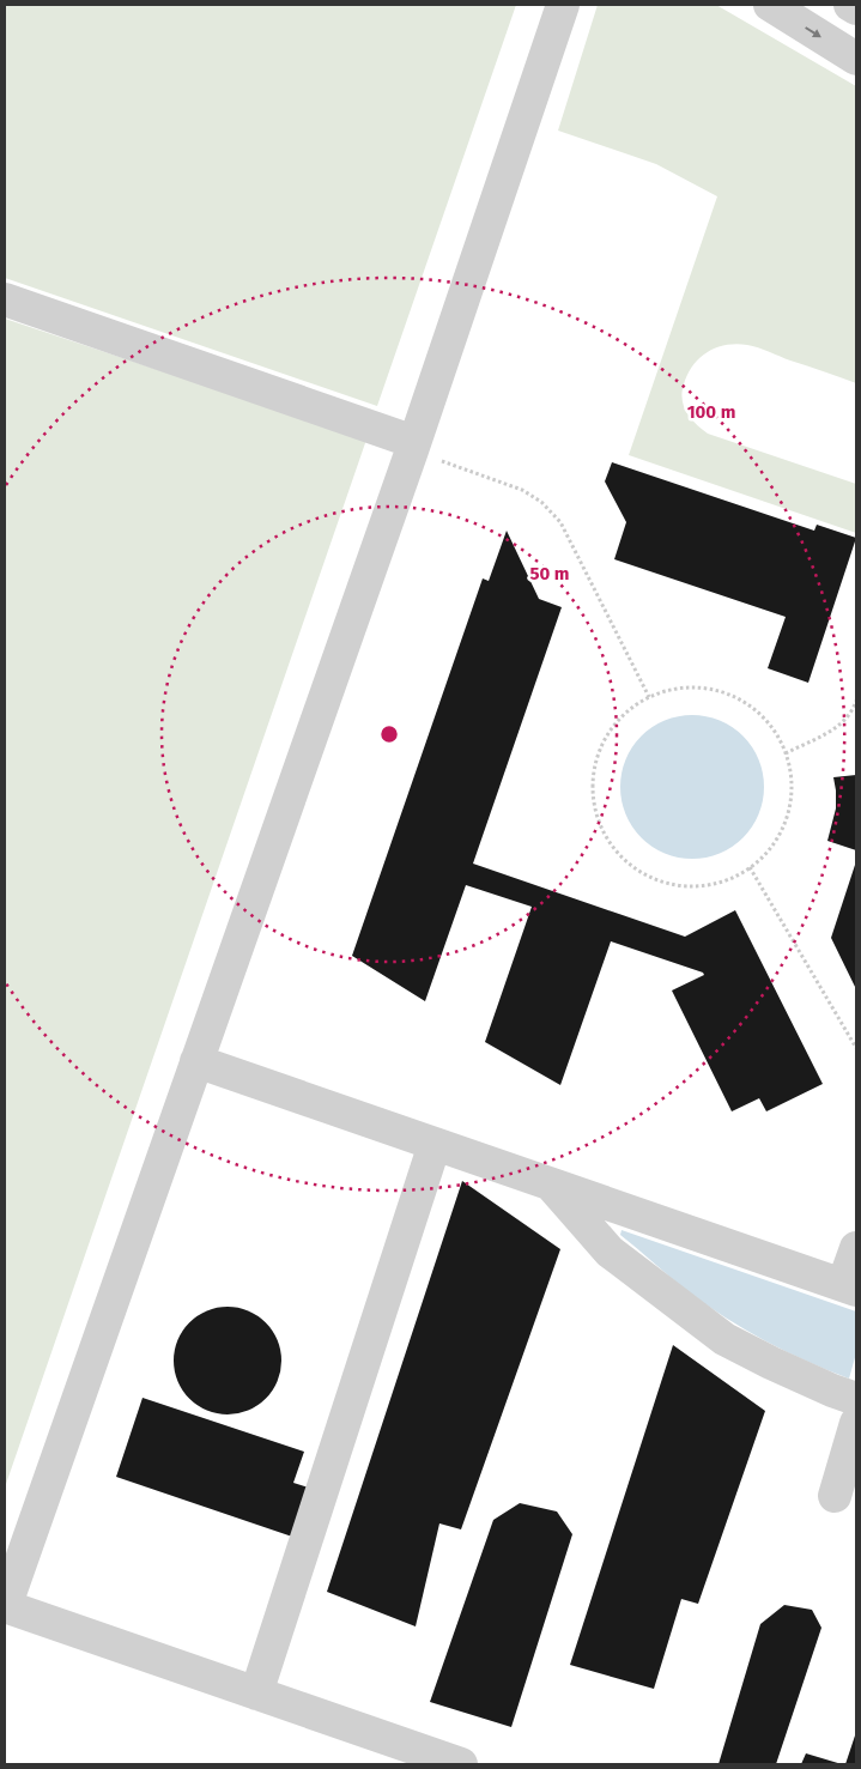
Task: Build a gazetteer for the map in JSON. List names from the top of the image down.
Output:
{
  "rings": ["100 m", "50 m"]
}
